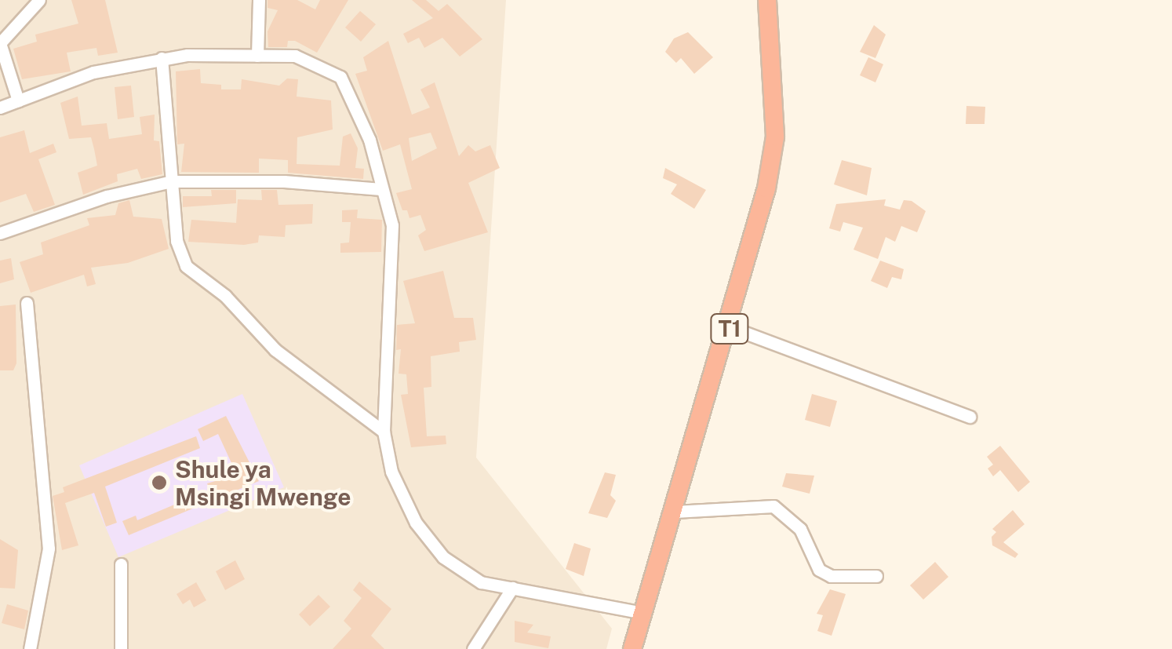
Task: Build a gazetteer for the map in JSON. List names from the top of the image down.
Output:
{
  "streets": {
    "highway": ["T1"]
  },
  "places": ["Shule ya Msingi Mwenge"]
}
